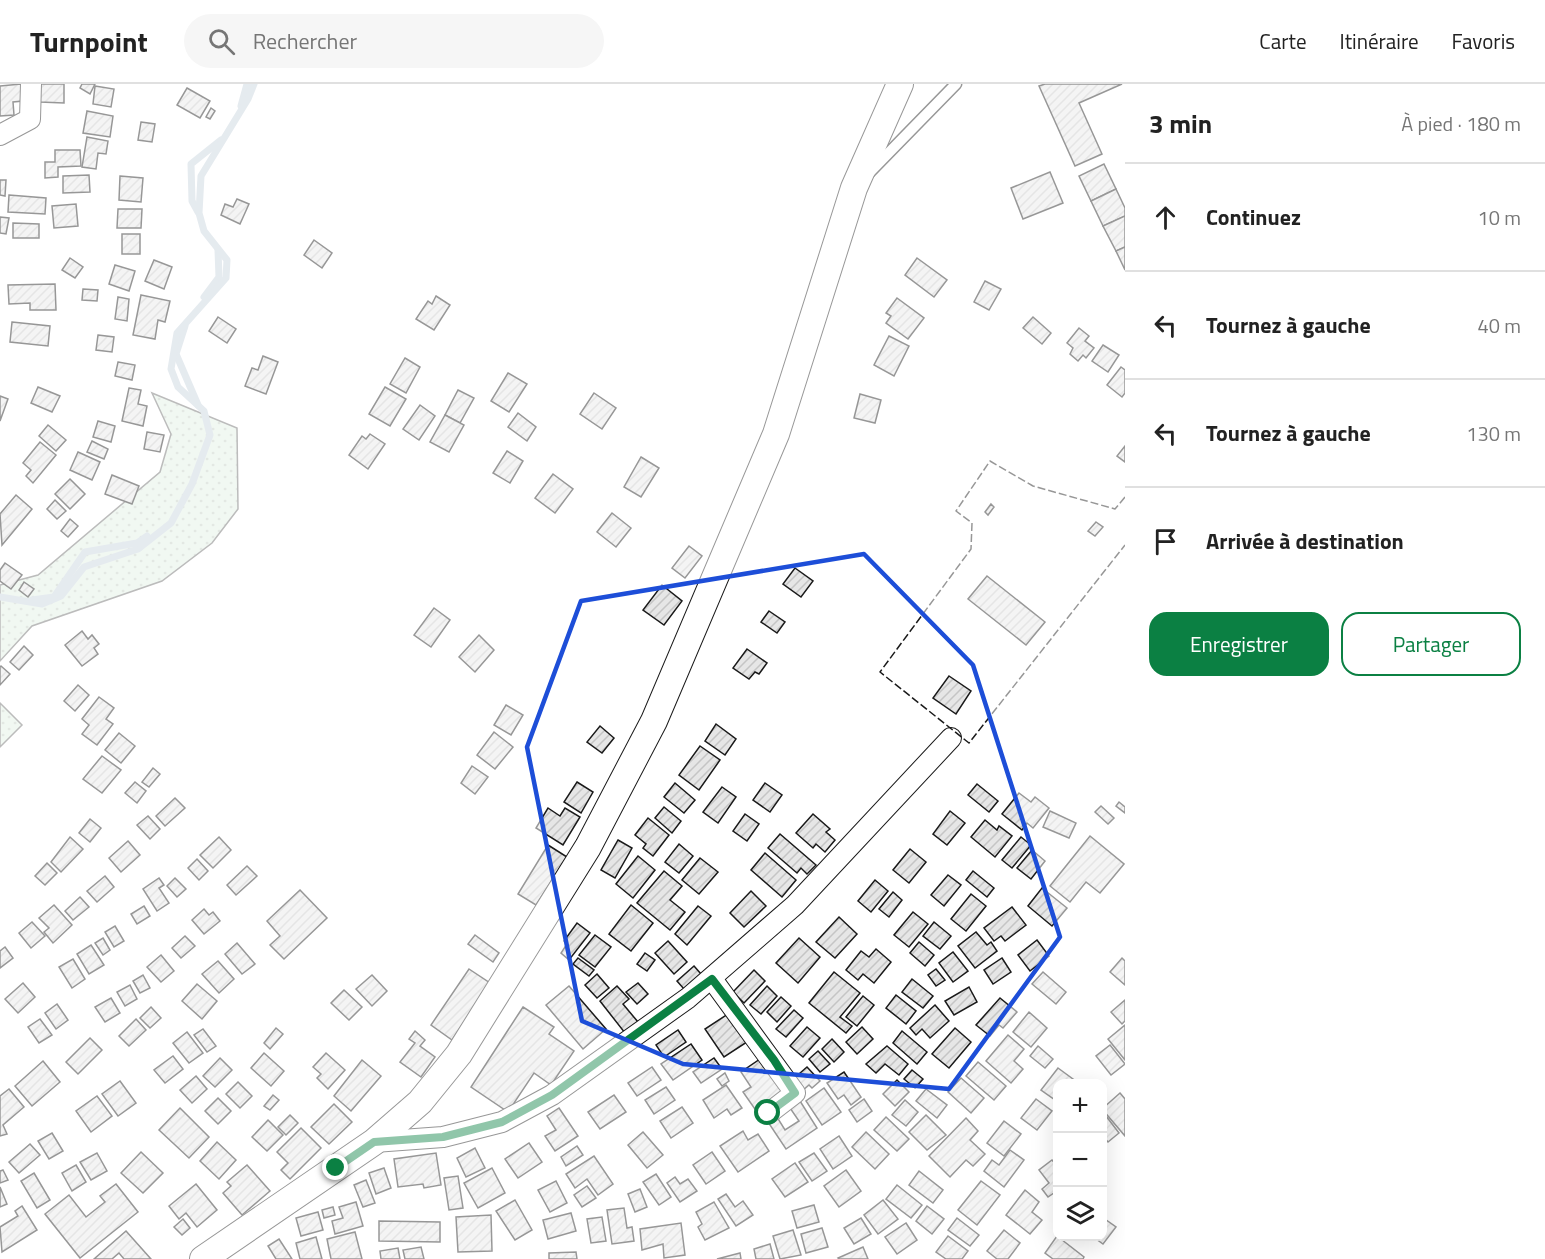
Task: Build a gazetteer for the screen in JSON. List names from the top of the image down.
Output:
{
  "page": {
    "header": "Turnpoint",
    "search": "Rechercher",
    "nav": ["Carte", "Itinéraire", "Favoris"],
    "heading": ["3 min", "À pied · 180 m"],
    "list": [
      ["Continuez", "10 m"],
      ["Tournez à gauche", "40 m"],
      ["Tournez à gauche", "130 m"],
      "Arrivée à destination"
    ],
    "buttons": ["Enregistrer", "Partager"],
    "map_buttons": ["+", "−"]
  }
}
